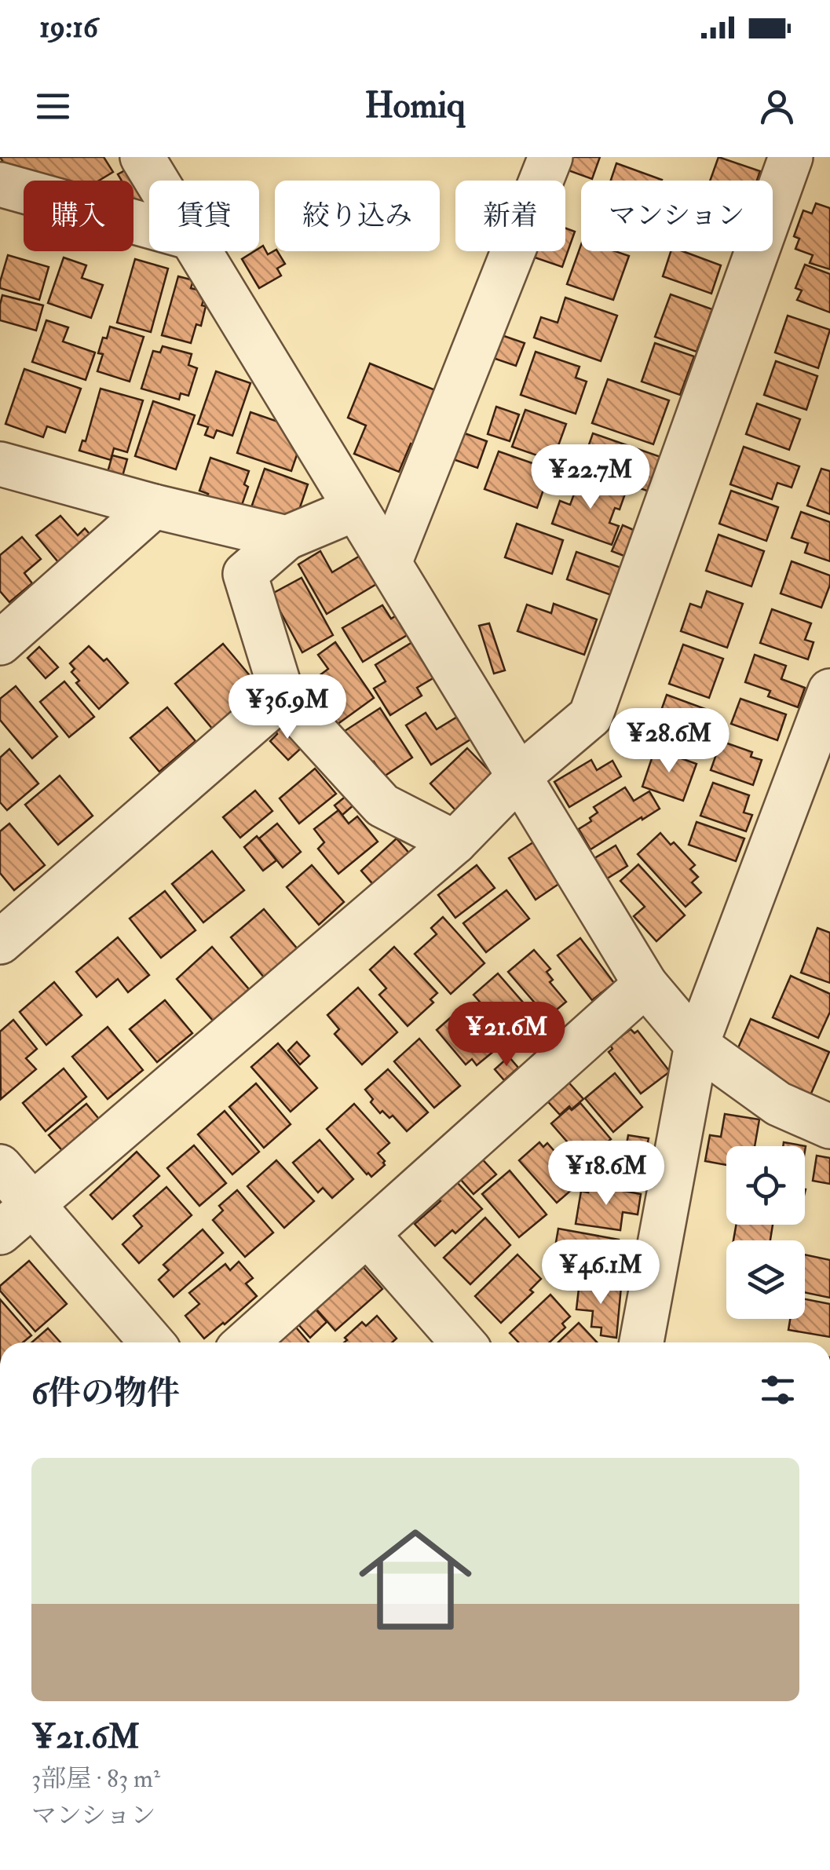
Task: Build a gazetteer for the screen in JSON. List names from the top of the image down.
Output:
{
  "page": {
    "status": "19:16",
    "header": "Homiq",
    "chip": [
      "購入",
      "賃貸",
      "絞り込み",
      "新着",
      "マンション"
    ],
    "price": [
      "¥22.7M",
      "¥36.9M",
      "¥28.6M",
      "¥21.6M",
      "¥18.6M",
      "¥46.1M"
    ],
    "heading": "6件の物件",
    "list": [
      {
        "name": "¥21.6M",
        "note": "3部屋 · 83 m² · マンション"
      }
    ]
  }
}
